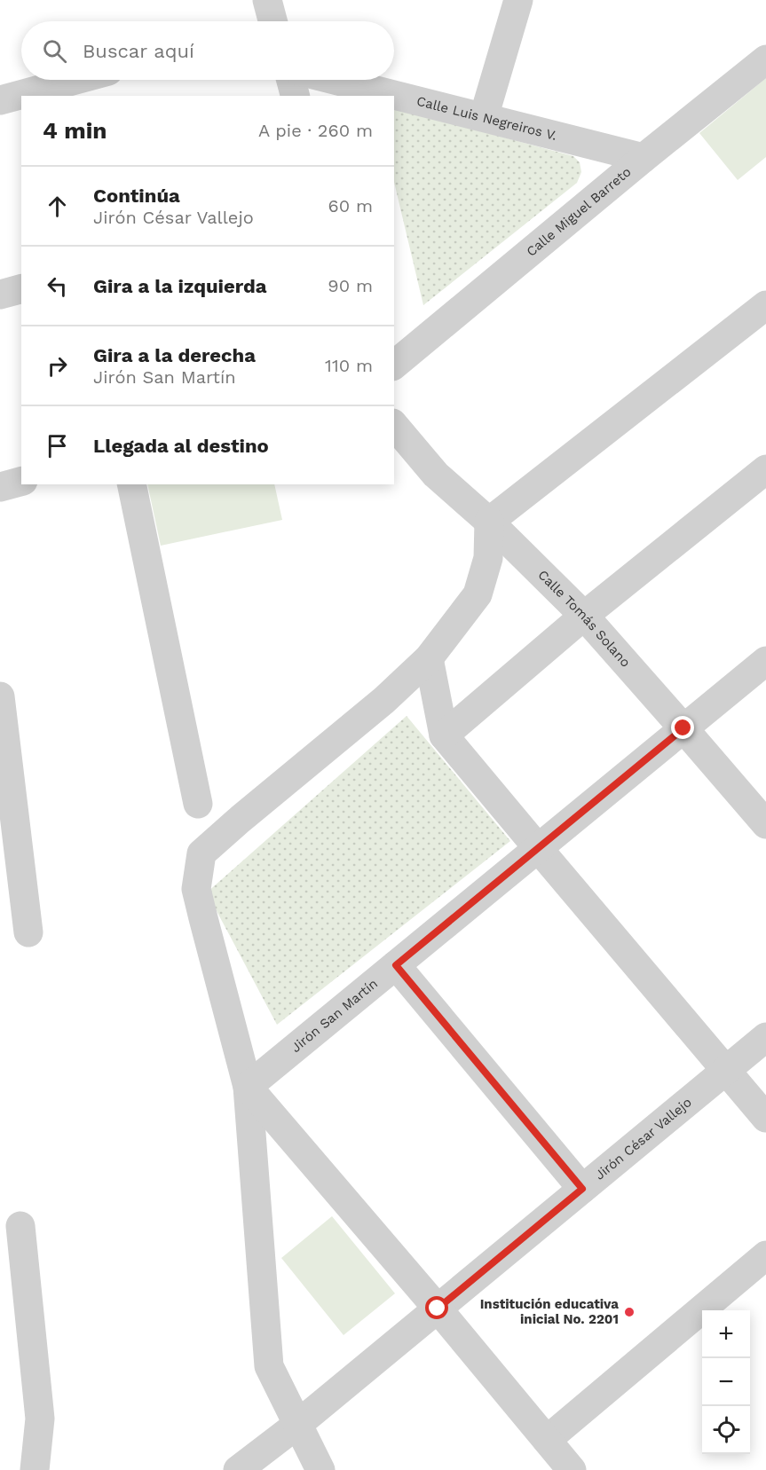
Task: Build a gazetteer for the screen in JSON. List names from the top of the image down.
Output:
{
  "streets": {
    "street": [
      "Calle Luis Negreiros V.",
      "Calle Miguel Barreto",
      "Calle Tomás Solano",
      "Jirón San Martín",
      "Jirón César Vallejo"
    ]
  },
  "crossings": [
    ["Calle Luis Negreiros V.", "Calle Miguel Barreto"],
    ["Calle Tomás Solano", "Jirón San Martín"]
  ],
  "places": ["Institución educativa inicial No. 2201"],
  "page": {
    "search": "Buscar aquí",
    "heading": ["4 min", "A pie · 260 m"],
    "list": [
      ["Continúa", "Jirón César Vallejo", "60 m"],
      ["Gira a la izquierda", "90 m"],
      ["Gira a la derecha", "Jirón San Martín", "110 m"],
      "Llegada al destino"
    ],
    "map_buttons": ["+", "−"]
  }
}
